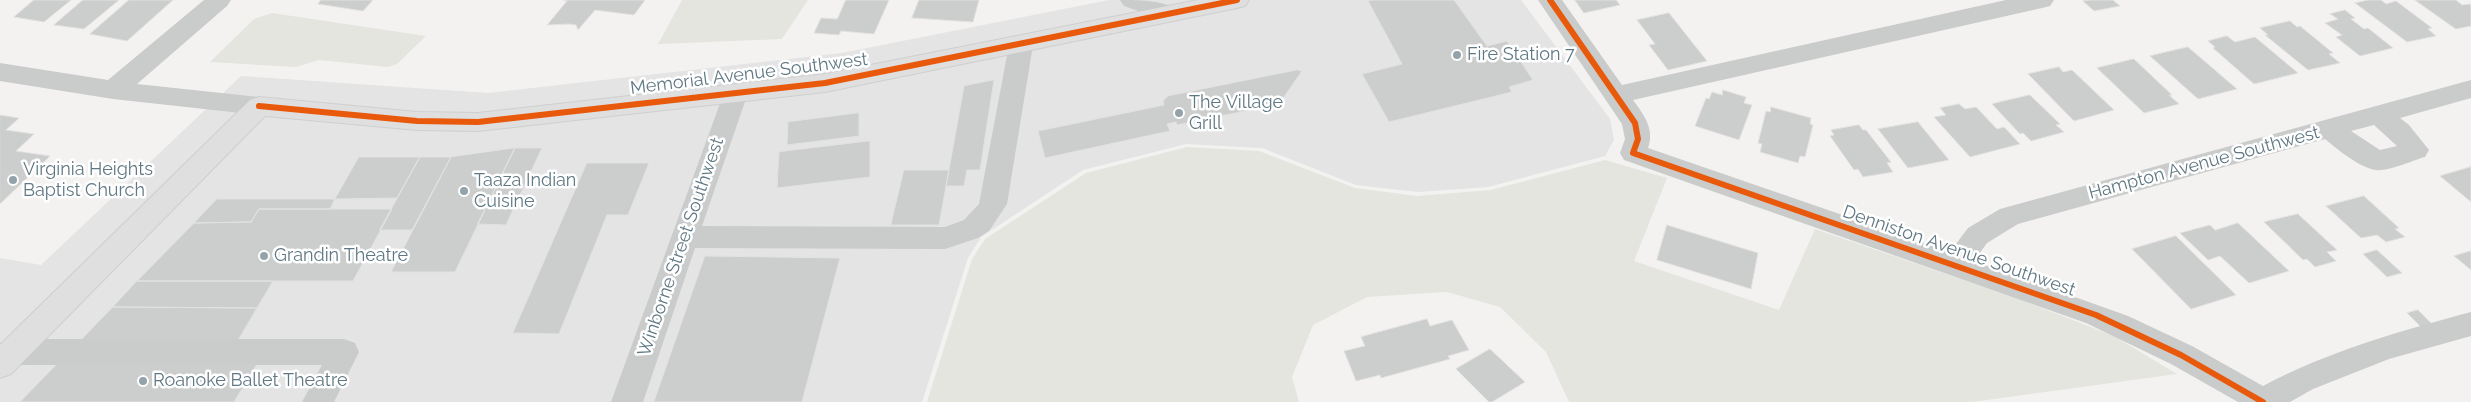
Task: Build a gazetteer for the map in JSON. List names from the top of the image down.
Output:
{
  "streets": {
    "main road": ["Memorial Avenue Southwest"],
    "street": ["Hampton Avenue Southwest", "Winborne Street Southwest", "Denniston Avenue Southwest"]
  },
  "crossings": [
    ["Memorial Avenue Southwest", "Winborne Street Southwest"],
    ["Hampton Avenue Southwest", "Denniston Avenue Southwest"]
  ],
  "places": [
    "Fire Station 7",
    "The Village Grill",
    "Virginia Heights Baptist Church",
    "Taaza Indian Cuisine",
    "Grandin Theatre",
    "Roanoke Ballet Theatre"
  ]
}
